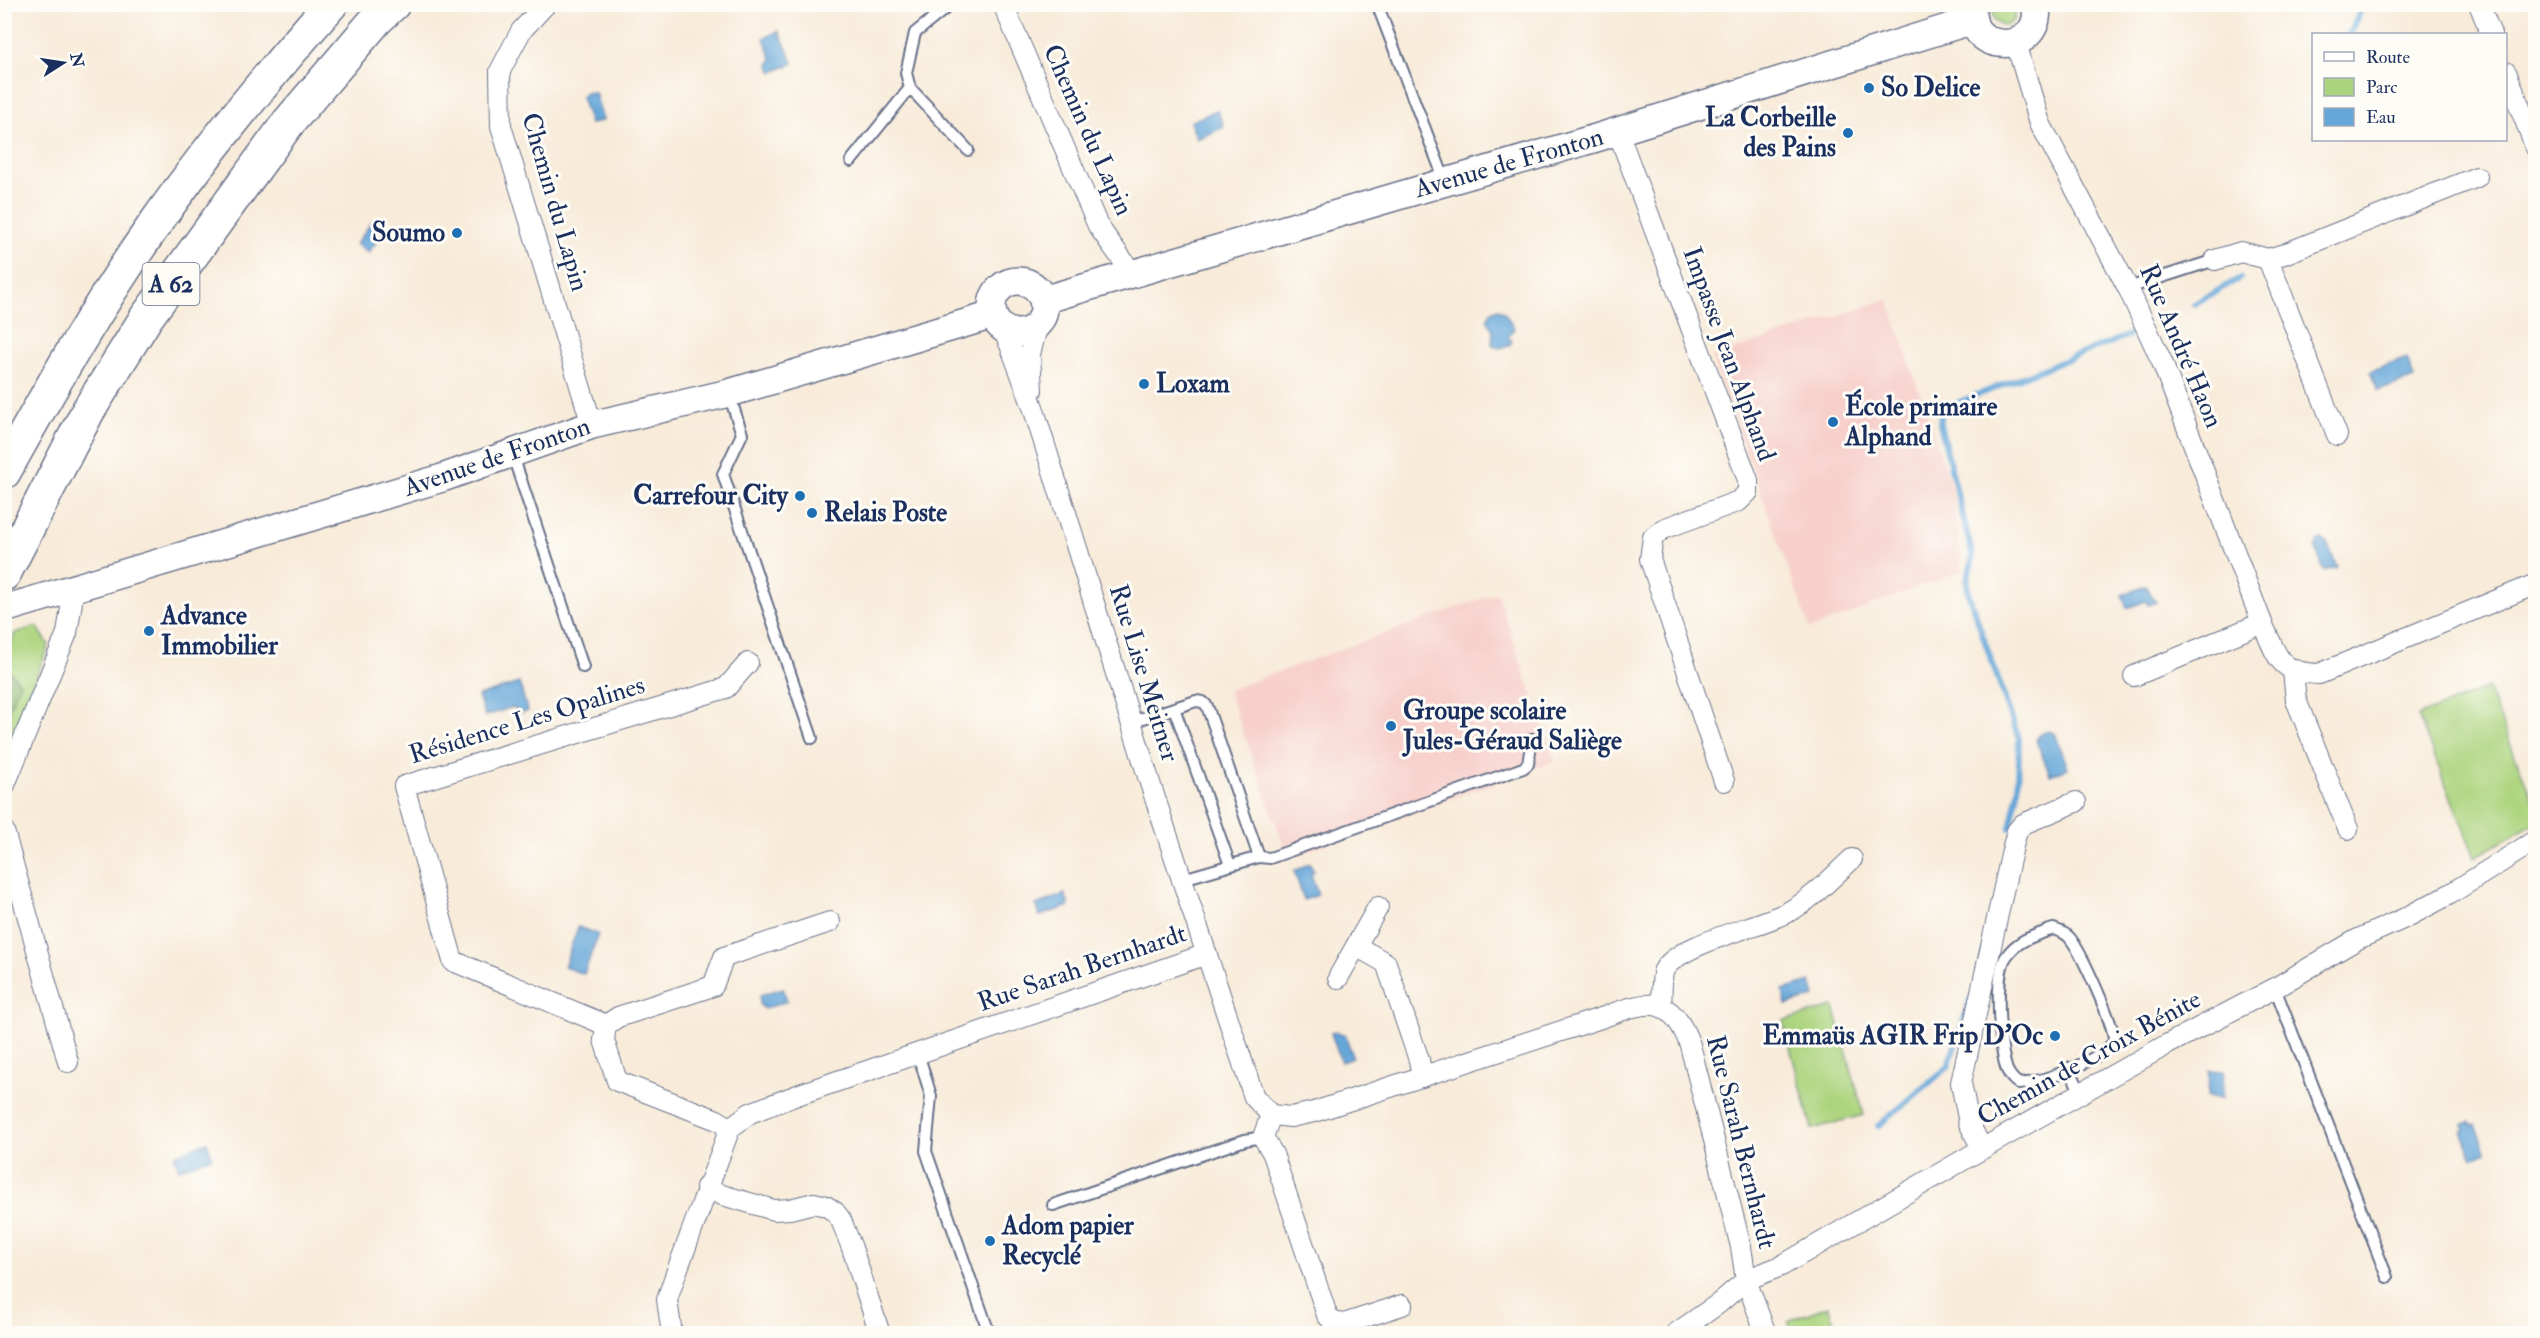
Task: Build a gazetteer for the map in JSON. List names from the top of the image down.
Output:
{
  "streets": {
    "highway": ["A 62"],
    "main road": ["Avenue de Fronton"],
    "street": [
      "Chemin du Lapin",
      "Rue André Haon",
      "Impasse Jean Alphand",
      "Rue Lise Meitner",
      "Résidence Les Opalines",
      "Rue Sarah Bernhardt",
      "Chemin de Croix Bénite"
    ]
  },
  "crossings": [
    ["Chemin du Lapin", "Avenue de Fronton"],
    ["Avenue de Fronton", "Impasse Jean Alphand"],
    ["Avenue de Fronton", "Rue Lise Meitner"],
    ["Rue Lise Meitner", "Rue Sarah Bernhardt"],
    ["Rue Sarah Bernhardt", "Chemin de Croix Bénite"]
  ],
  "places": [
    "So Delice",
    "La Corbeille des Pains",
    "Soumo",
    "Loxam",
    "École primaire Alphand",
    "Carrefour City",
    "Relais Poste",
    "Advance Immobilier",
    "Groupe scolaire Jules-Géraud Saliège",
    "Emmaüs AGIR Frip D'Oc",
    "Adom papier Recyclé"
  ],
  "legend": ["Route", "Parc", "Eau"],
  "north": "right"
}
